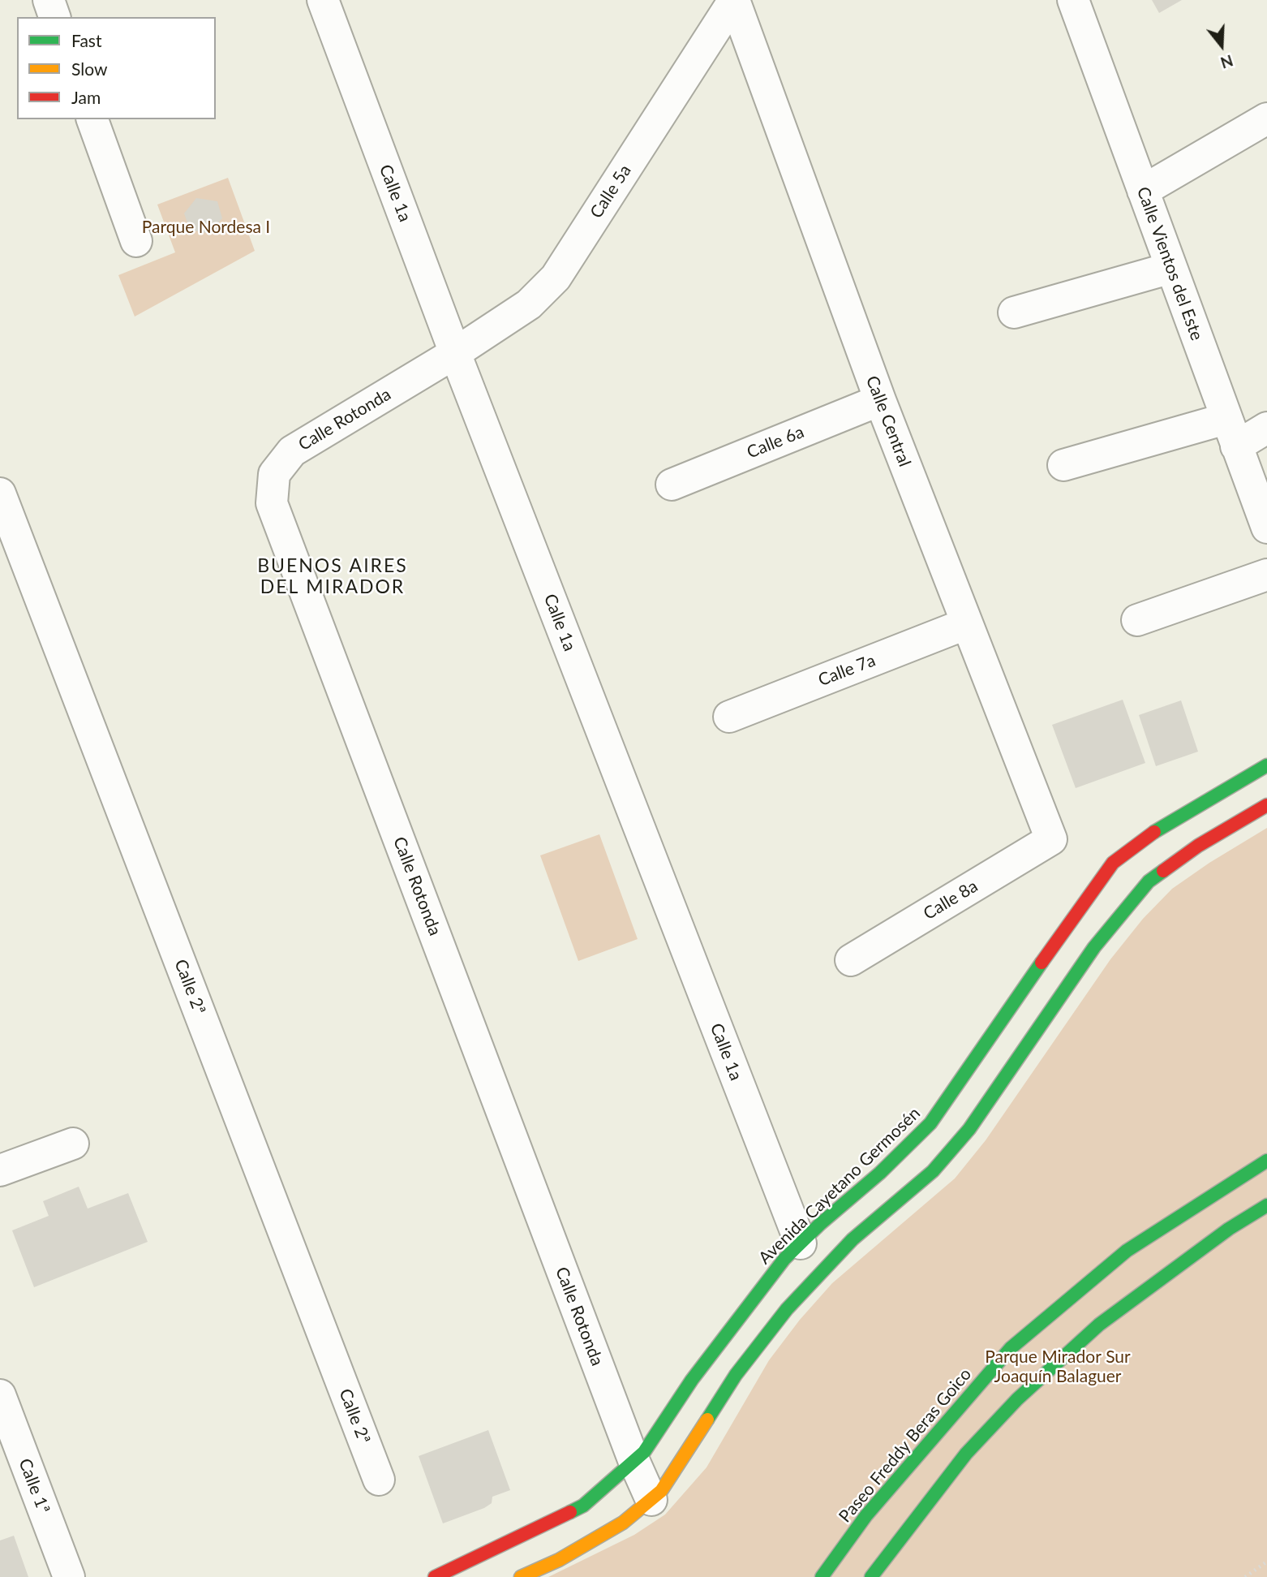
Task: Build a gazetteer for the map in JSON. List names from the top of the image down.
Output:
{
  "streets": {
    "street": [
      "Calle 5a",
      "Calle 1a",
      "Calle Vientos del Este",
      "Calle Rotonda",
      "Calle Central",
      "Calle 6a",
      "Calle 7a",
      "Calle 8a",
      "Calle 2ª",
      "Avenida Cayetano Germosén",
      "Paseo Freddy Beras Goico",
      "Calle 1ª"
    ]
  },
  "crossings": [
    ["Calle 5a", "Calle 1a"],
    ["Calle 5a", "Calle Rotonda"],
    ["Calle 5a", "Calle Central"],
    ["Calle 1a", "Calle Rotonda"],
    ["Calle 1a", "Avenida Cayetano Germosén"],
    ["Calle Rotonda", "Avenida Cayetano Germosén"],
    ["Calle Central", "Calle 6a"],
    ["Calle Central", "Calle 7a"],
    ["Calle Central", "Calle 8a"]
  ],
  "districts": ["BUENOS AIRES DEL MIRADOR"],
  "parks": ["Parque Nordesa I", "Parque Mirador Sur Joaquín Balaguer"],
  "legend": ["Fast", "Slow", "Jam"],
  "north": "bottom"
}
